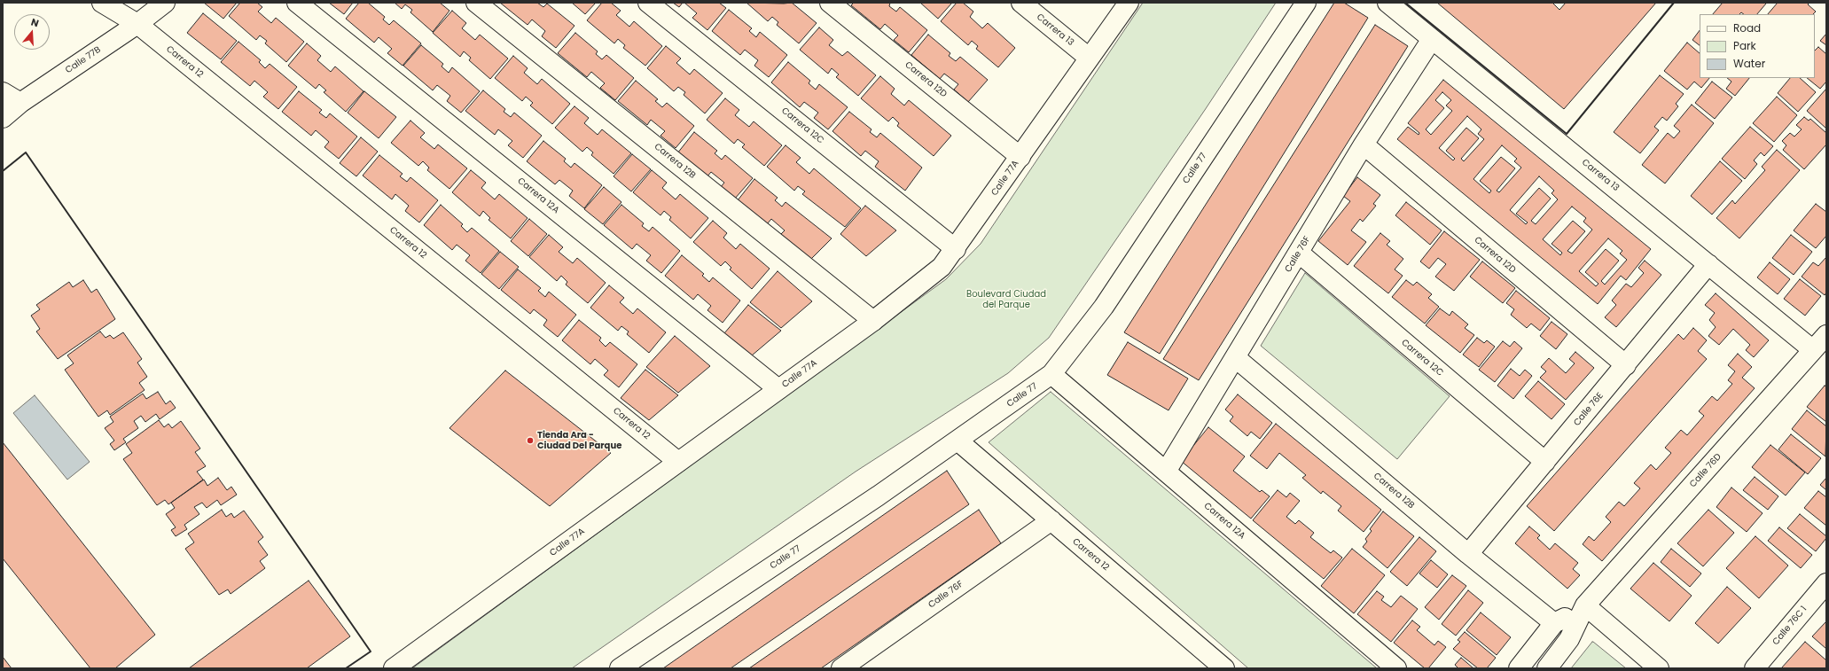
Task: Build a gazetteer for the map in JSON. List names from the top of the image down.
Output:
{
  "streets": {
    "street": [
      "Carrera 13",
      "Calle 77B",
      "Carrera 12",
      "Carrera 12D",
      "Carrera 12C",
      "Carrera 12B",
      "Calle 77",
      "Calle 77A",
      "Carrera 12A",
      "Calle 76F",
      "Calle 76E",
      "Calle 76D",
      "Calle 76C 1"
    ]
  },
  "crossings": [
    ["Carrera 13", "Calle 77A"],
    ["Carrera 13", "Calle 76F"],
    ["Carrera 13", "Calle 76E"],
    ["Carrera 13", "Calle 76D"],
    ["Calle 77B", "Carrera 12"],
    ["Carrera 12", "Calle 77"],
    ["Carrera 12", "Calle 77A"],
    ["Carrera 12", "Calle 76F"],
    ["Carrera 12D", "Calle 77A"],
    ["Carrera 12D", "Calle 76F"],
    ["Carrera 12D", "Calle 76E"],
    ["Carrera 12C", "Calle 77A"],
    ["Carrera 12C", "Calle 76F"],
    ["Carrera 12C", "Calle 76E"],
    ["Carrera 12B", "Calle 77A"],
    ["Carrera 12B", "Calle 76F"],
    ["Carrera 12B", "Calle 76E"],
    ["Carrera 12B", "Calle 76D"],
    ["Calle 77", "Carrera 12A"],
    ["Calle 77A", "Carrera 12A"],
    ["Carrera 12A", "Calle 76F"]
  ],
  "parks": ["Boulevard Ciudad del Parque"],
  "places": ["Tienda Ara - Ciudad Del Parque"],
  "legend": ["Road", "Park", "Water"],
  "north": "top"
}
